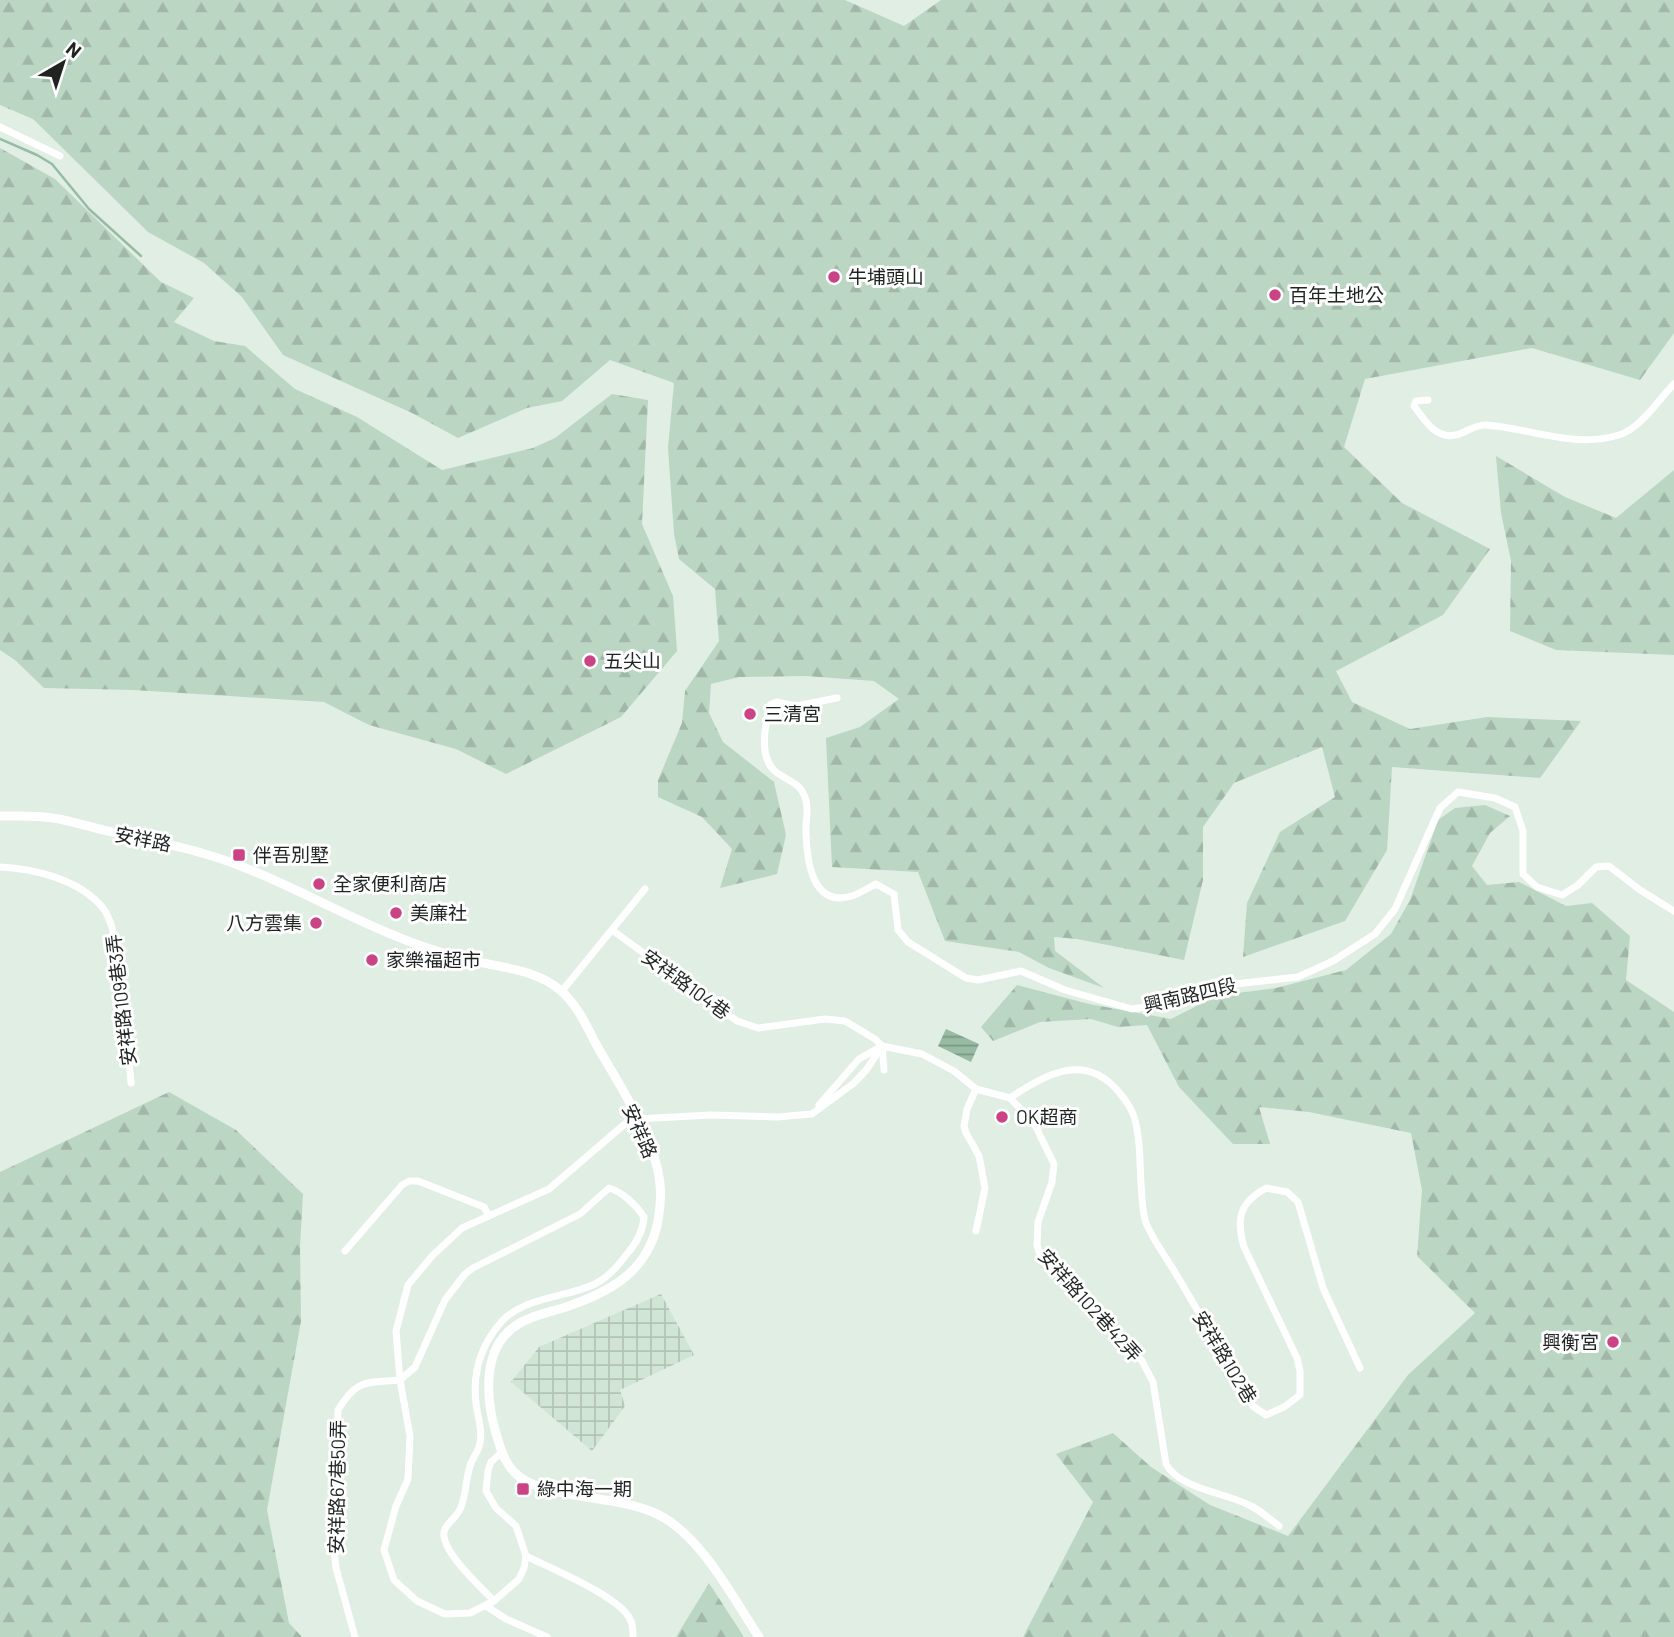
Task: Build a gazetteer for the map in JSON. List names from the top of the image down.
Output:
{
  "streets": {
    "street": [
      "安祥路",
      "安祥路104巷",
      "興南路四段",
      "安祥路109巷3弄",
      "安祥路102巷42弄",
      "安祥路102巷",
      "安祥路67巷50弄"
    ]
  },
  "crossings": [
    ["安祥路102巷42弄", "安祥路102巷"]
  ],
  "places": {
    "other": [
      "牛埔頭山",
      "百年土地公",
      "五尖山",
      "三清宮",
      "全家便利商店",
      "美廉社",
      "八方雲集",
      "家樂福超市",
      "OK超商",
      "興衡宮"
    ],
    "transit": ["伴吾別墅", "綠中海一期"]
  },
  "north": "top right"
}
